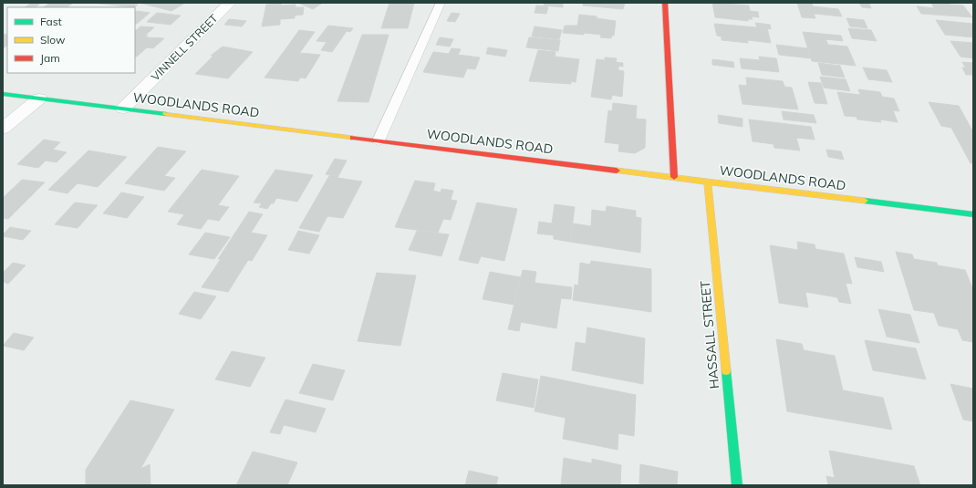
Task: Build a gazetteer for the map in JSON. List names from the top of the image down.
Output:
{
  "streets": {
    "street": ["VINNELL STREET", "WOODLANDS ROAD", "HASSALL STREET"]
  },
  "crossings": [
    ["VINNELL STREET", "WOODLANDS ROAD"],
    ["WOODLANDS ROAD", "HASSALL STREET"]
  ],
  "legend": ["Fast", "Slow", "Jam"]
}
